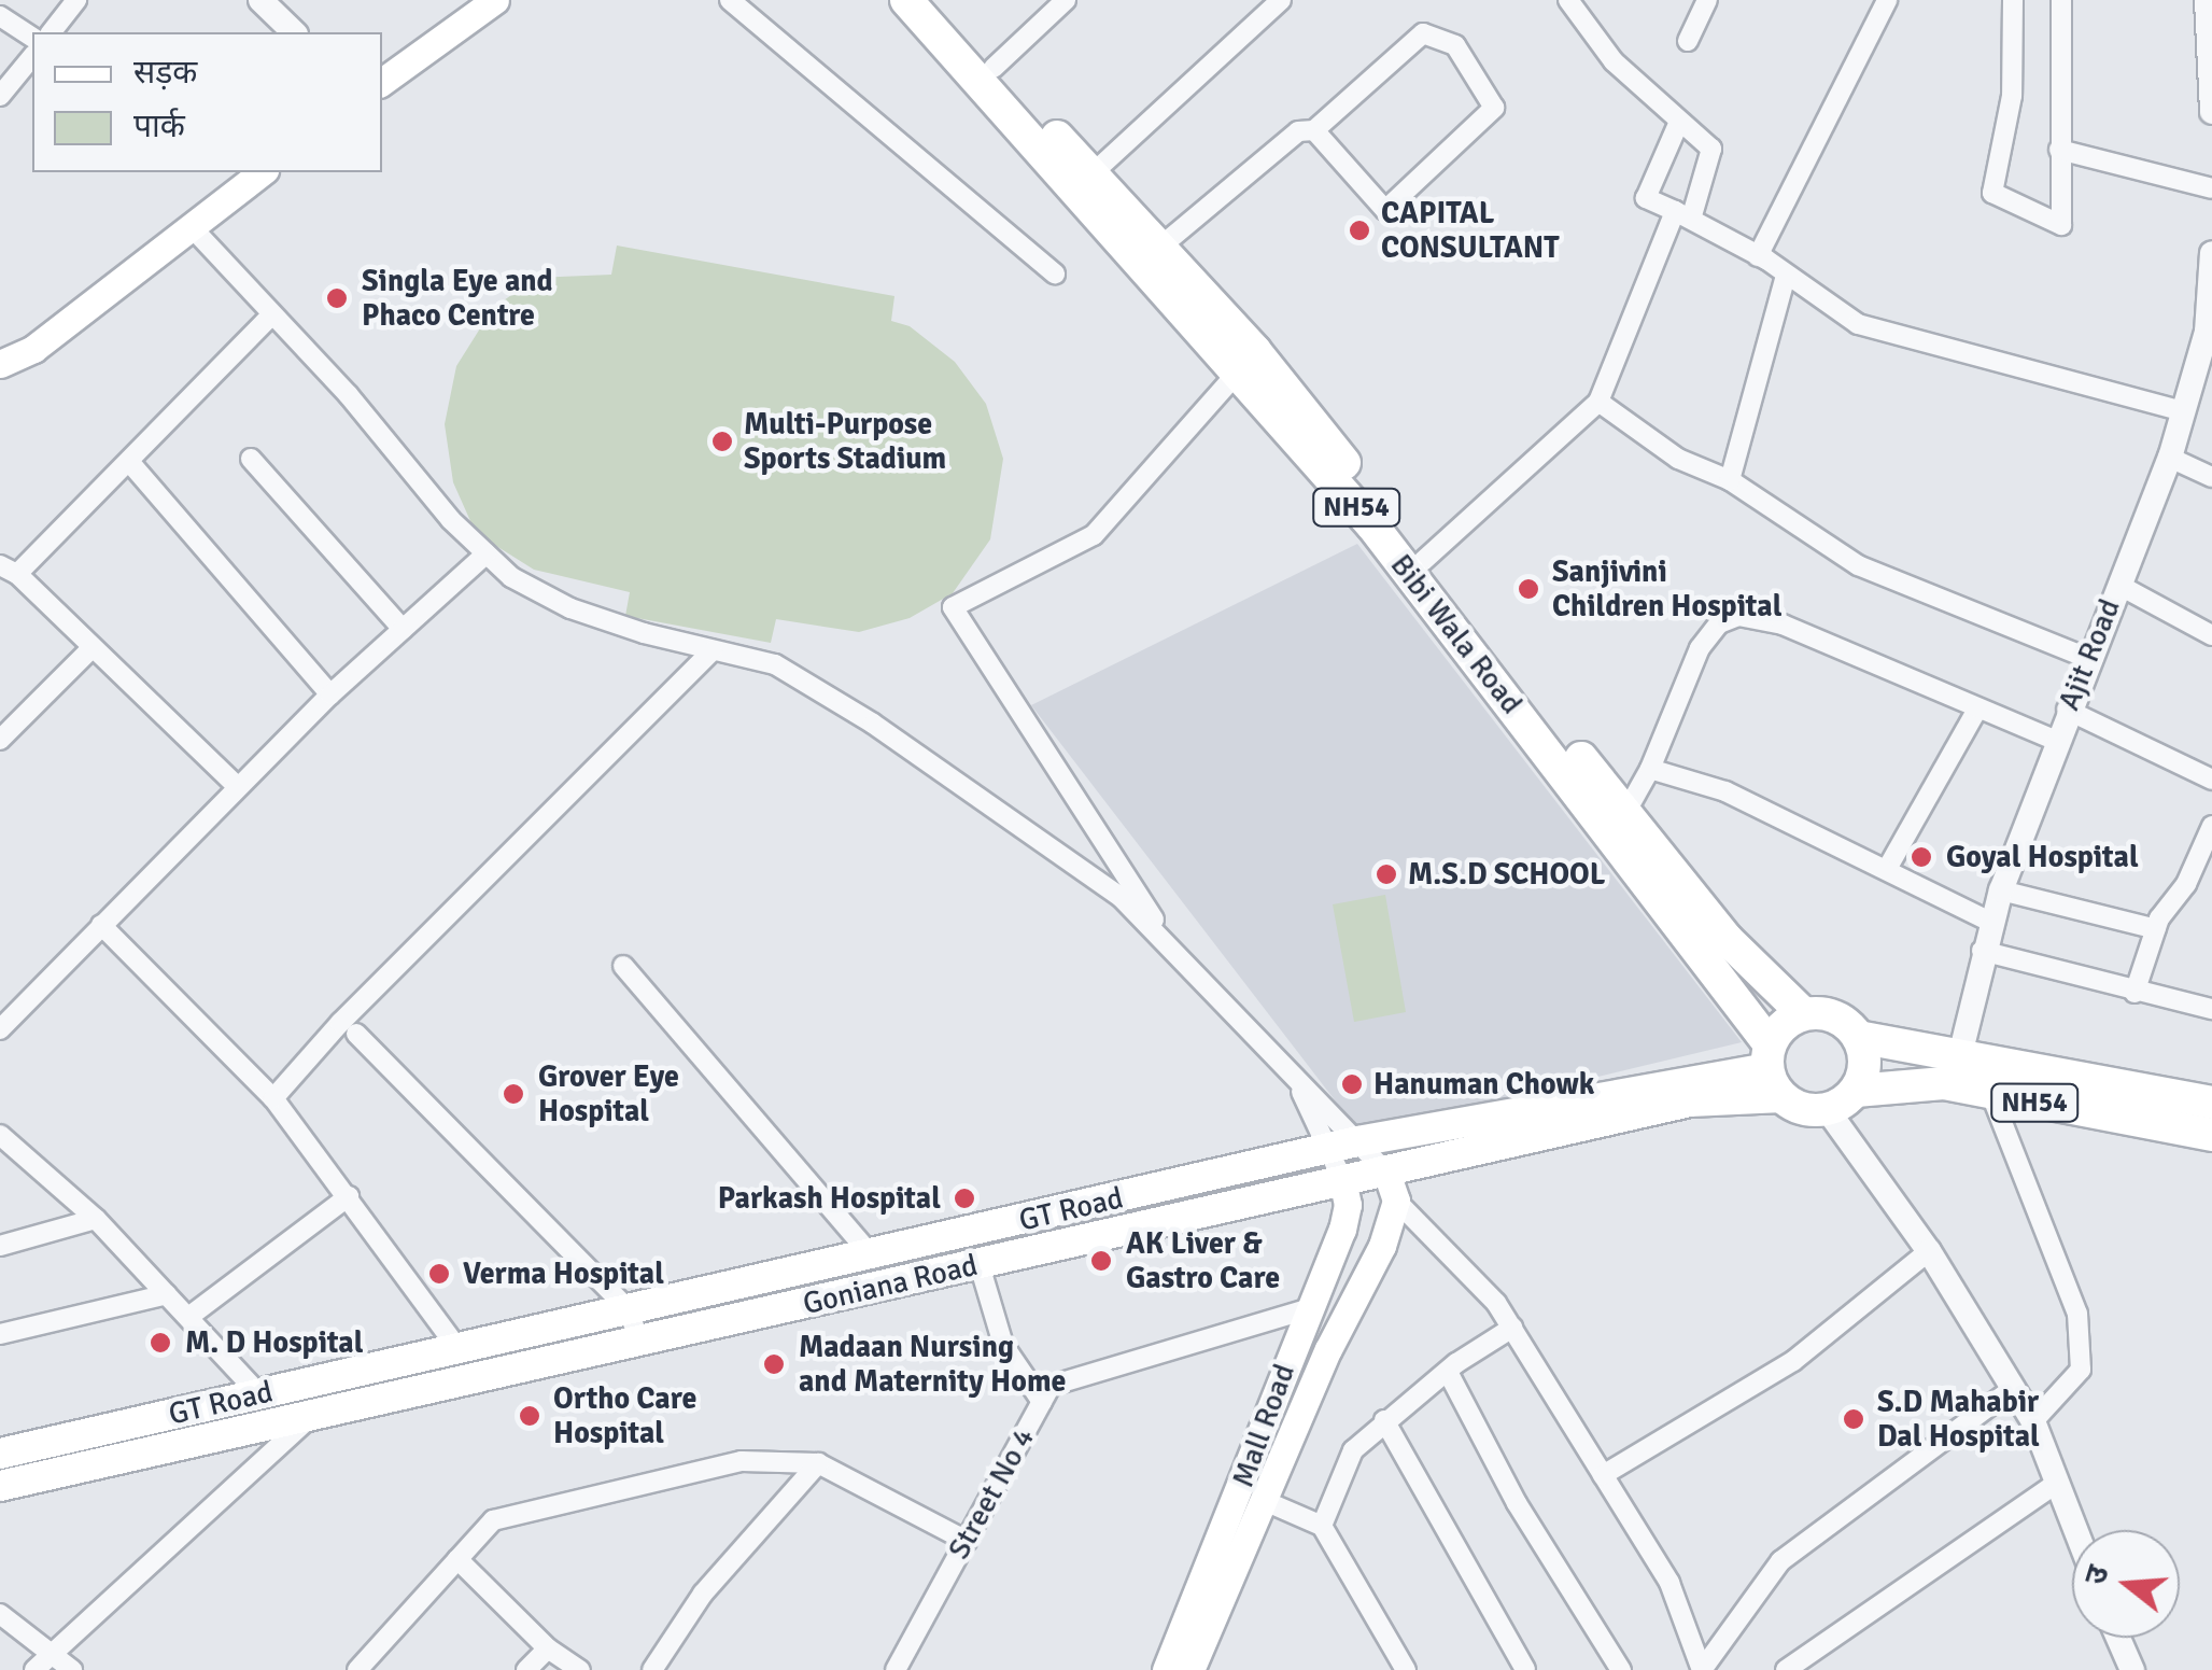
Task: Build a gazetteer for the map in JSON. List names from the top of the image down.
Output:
{
  "streets": {
    "highway": ["NH54", "Bibi Wala Road"],
    "main road": ["GT Road", "Goniana Road", "Mall Road"],
    "street": ["Ajit Road", "Street No 4"]
  },
  "crossings": [
    ["NH54", "Bibi Wala Road"],
    ["NH54", "Ajit Road"],
    ["NH54", "GT Road"],
    ["NH54", "Goniana Road"],
    ["Bibi Wala Road", "GT Road"],
    ["Bibi Wala Road", "Goniana Road"],
    ["GT Road", "Goniana Road"],
    ["Goniana Road", "Mall Road"],
    ["Mall Road", "Street No 4"]
  ],
  "places": [
    "CAPITAL CONSULTANT",
    "Singla Eye and Phaco Centre",
    "Multi-Purpose Sports Stadium",
    "Sanjivini Children Hospital",
    "Goyal Hospital",
    "M.S.D SCHOOL",
    "Hanuman Chowk",
    "Grover Eye Hospital",
    "Parkash Hospital",
    "AK Liver & Gastro Care",
    "Verma Hospital",
    "M. D Hospital",
    "Madaan Nursing and Maternity Home",
    "Ortho Care Hospital",
    "S.D Mahabir Dal Hospital"
  ],
  "legend": ["सड़क", "पार्क"],
  "north": "left"
}
